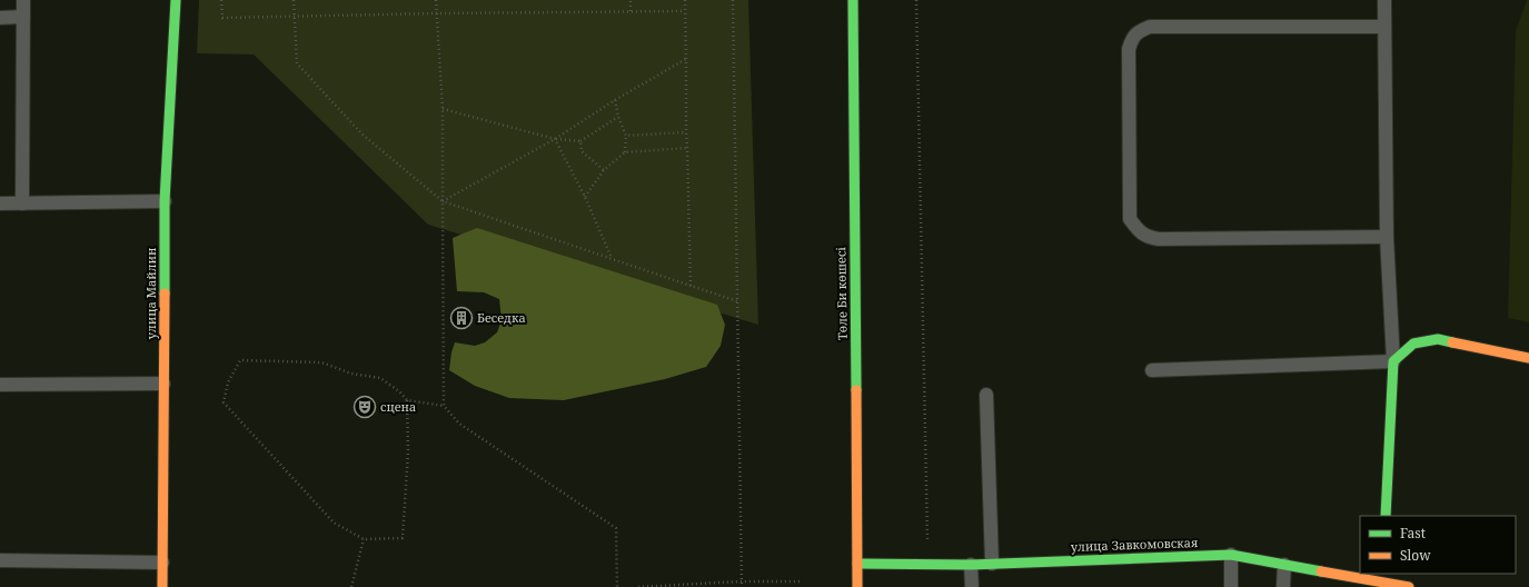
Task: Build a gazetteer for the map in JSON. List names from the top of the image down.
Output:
{
  "streets": {
    "street": ["улица Майлин", "Төле Би көшесі", "улица Завкомовская"]
  },
  "crossings": [
    ["Төле Би көшесі", "улица Завкомовская"]
  ],
  "places": {
    "building": ["Беседка"],
    "theatre": ["сцена"]
  },
  "legend": ["Fast", "Slow"]
}
